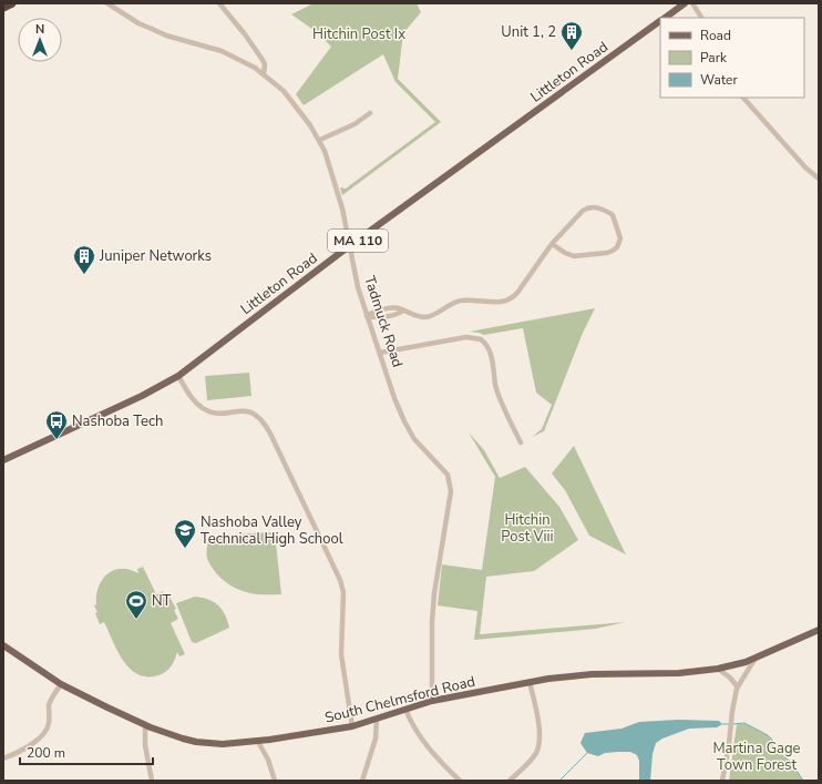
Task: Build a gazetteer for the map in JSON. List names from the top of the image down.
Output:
{
  "streets": {
    "main road": ["Littleton Road", "MA 110", "South Chelmsford Road"],
    "street": ["Tadmuck Road"]
  },
  "crossings": [
    ["Littleton Road", "Tadmuck Road"],
    ["Tadmuck Road", "South Chelmsford Road"]
  ],
  "parks": ["Hitchin Post Ix", "Hitchin Post Viii", "Martina Gage Town Forest"],
  "places": {
    "building": ["Unit 1, 2", "Juniper Networks"],
    "bus stop": ["Nashoba Tech"],
    "school or university": ["Nashoba Valley Technical High School"],
    "sports": ["NT"]
  },
  "legend": ["Road", "Park", "Water"],
  "scale_bar": "200 m",
  "north": "top"
}
